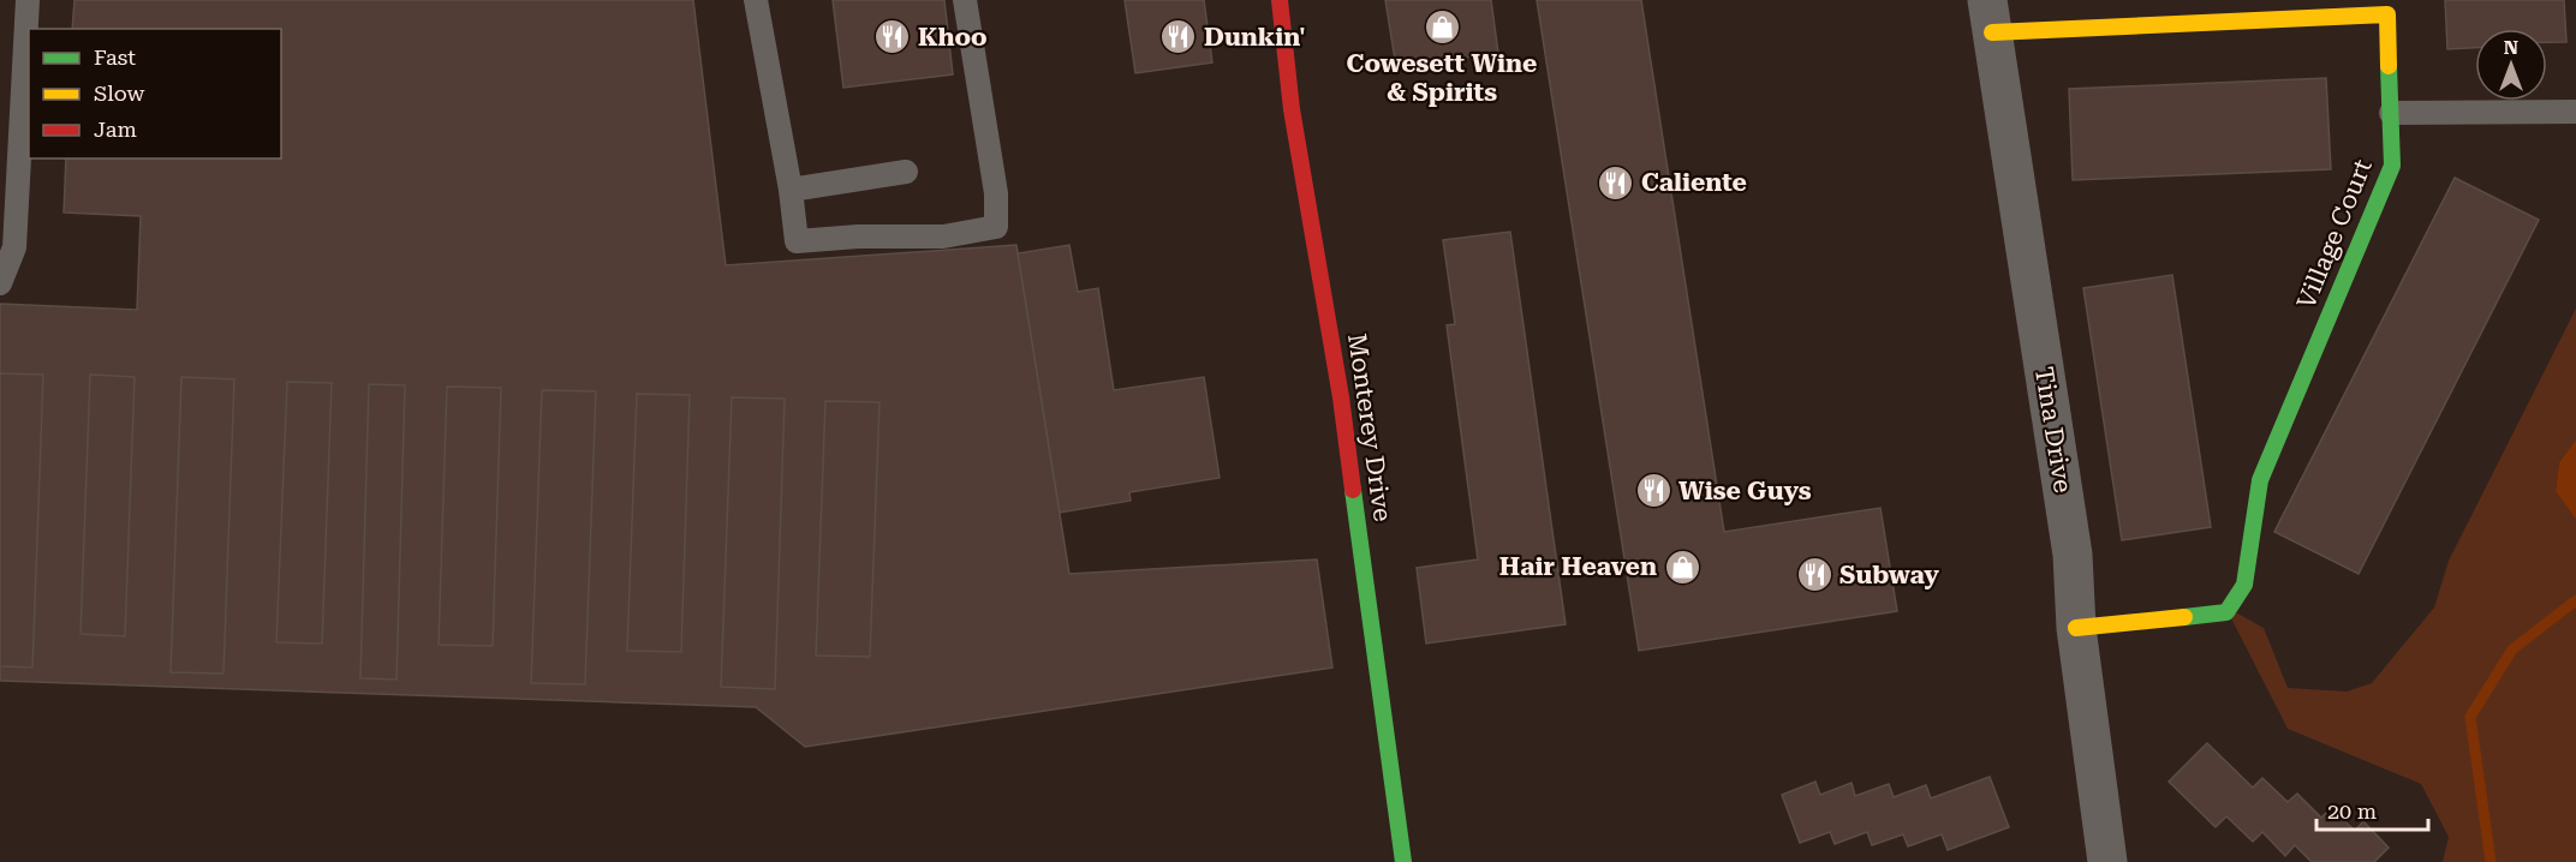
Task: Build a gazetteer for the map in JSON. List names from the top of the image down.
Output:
{
  "streets": {
    "street": ["Village Court", "Monterey Drive", "Tina Drive"]
  },
  "crossings": [
    ["Village Court", "Tina Drive"]
  ],
  "places": {
    "shop": ["Cowesett Wine & Spirits", "Hair Heaven"],
    "restaurant": [
      "Khoo",
      "Dunkin'",
      "Caliente",
      "Wise Guys",
      "Subway"
    ]
  },
  "legend": ["Fast", "Slow", "Jam"],
  "scale_bar": "20 m",
  "north": "top"
}
